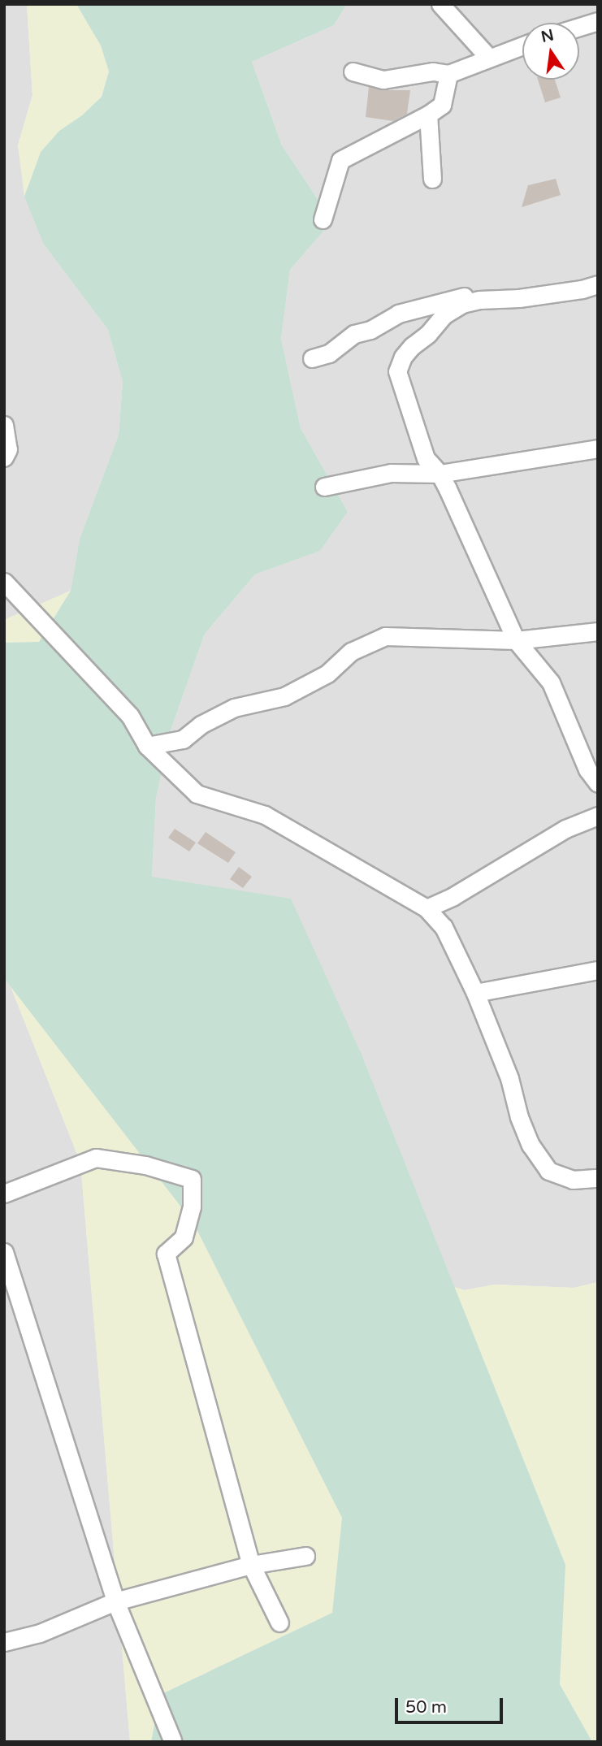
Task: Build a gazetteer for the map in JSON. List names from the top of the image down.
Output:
{
  "scale_bar": "50 m",
  "north": "top"
}
